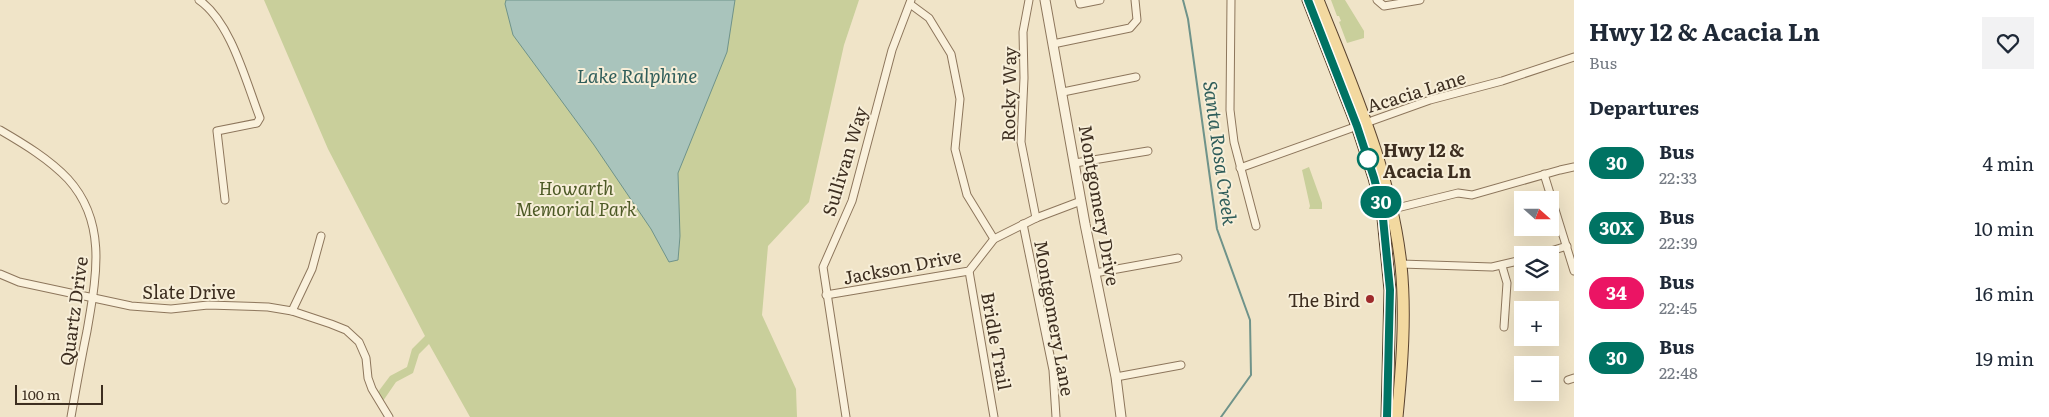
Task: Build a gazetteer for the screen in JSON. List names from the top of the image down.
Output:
{
  "streets": {
    "street": [
      "Acacia Lane",
      "Rocky Way",
      "Sullivan Way",
      "Montgomery Drive",
      "Jackson Drive",
      "Slate Drive",
      "Quartz Drive",
      "Montgomery Lane",
      "Bridle Trail"
    ]
  },
  "crossings": [
    ["Rocky Way", "Jackson Drive"],
    ["Sullivan Way", "Jackson Drive"],
    ["Montgomery Drive", "Jackson Drive"],
    ["Jackson Drive", "Montgomery Lane"],
    ["Jackson Drive", "Bridle Trail"],
    ["Slate Drive", "Quartz Drive"]
  ],
  "water": ["Lake Ralphine", "Santa Rosa Creek"],
  "parks": ["Howarth Memorial Park"],
  "places": ["Hwy 12 & Acacia Ln", "The Bird"],
  "lines": ["bus line 30"],
  "scale_bar": "100 m",
  "north": "right",
  "page": {
    "on_map": "30",
    "heading": [
      ["Hwy 12 & Acacia Ln", "Bus"],
      "Departures"
    ],
    "list": [
      {
        "mark": "30",
        "name": "Bus",
        "note": "22:33",
        "value": "4 min"
      },
      {
        "mark": "30X",
        "name": "Bus",
        "note": "22:39",
        "value": "10 min"
      },
      {
        "mark": "34",
        "name": "Bus",
        "note": "22:45",
        "value": "16 min"
      },
      {
        "mark": "30",
        "name": "Bus",
        "note": "22:48",
        "value": "19 min"
      }
    ],
    "map_buttons": ["+", "−"],
    "scale": "100 m"
  }
}
